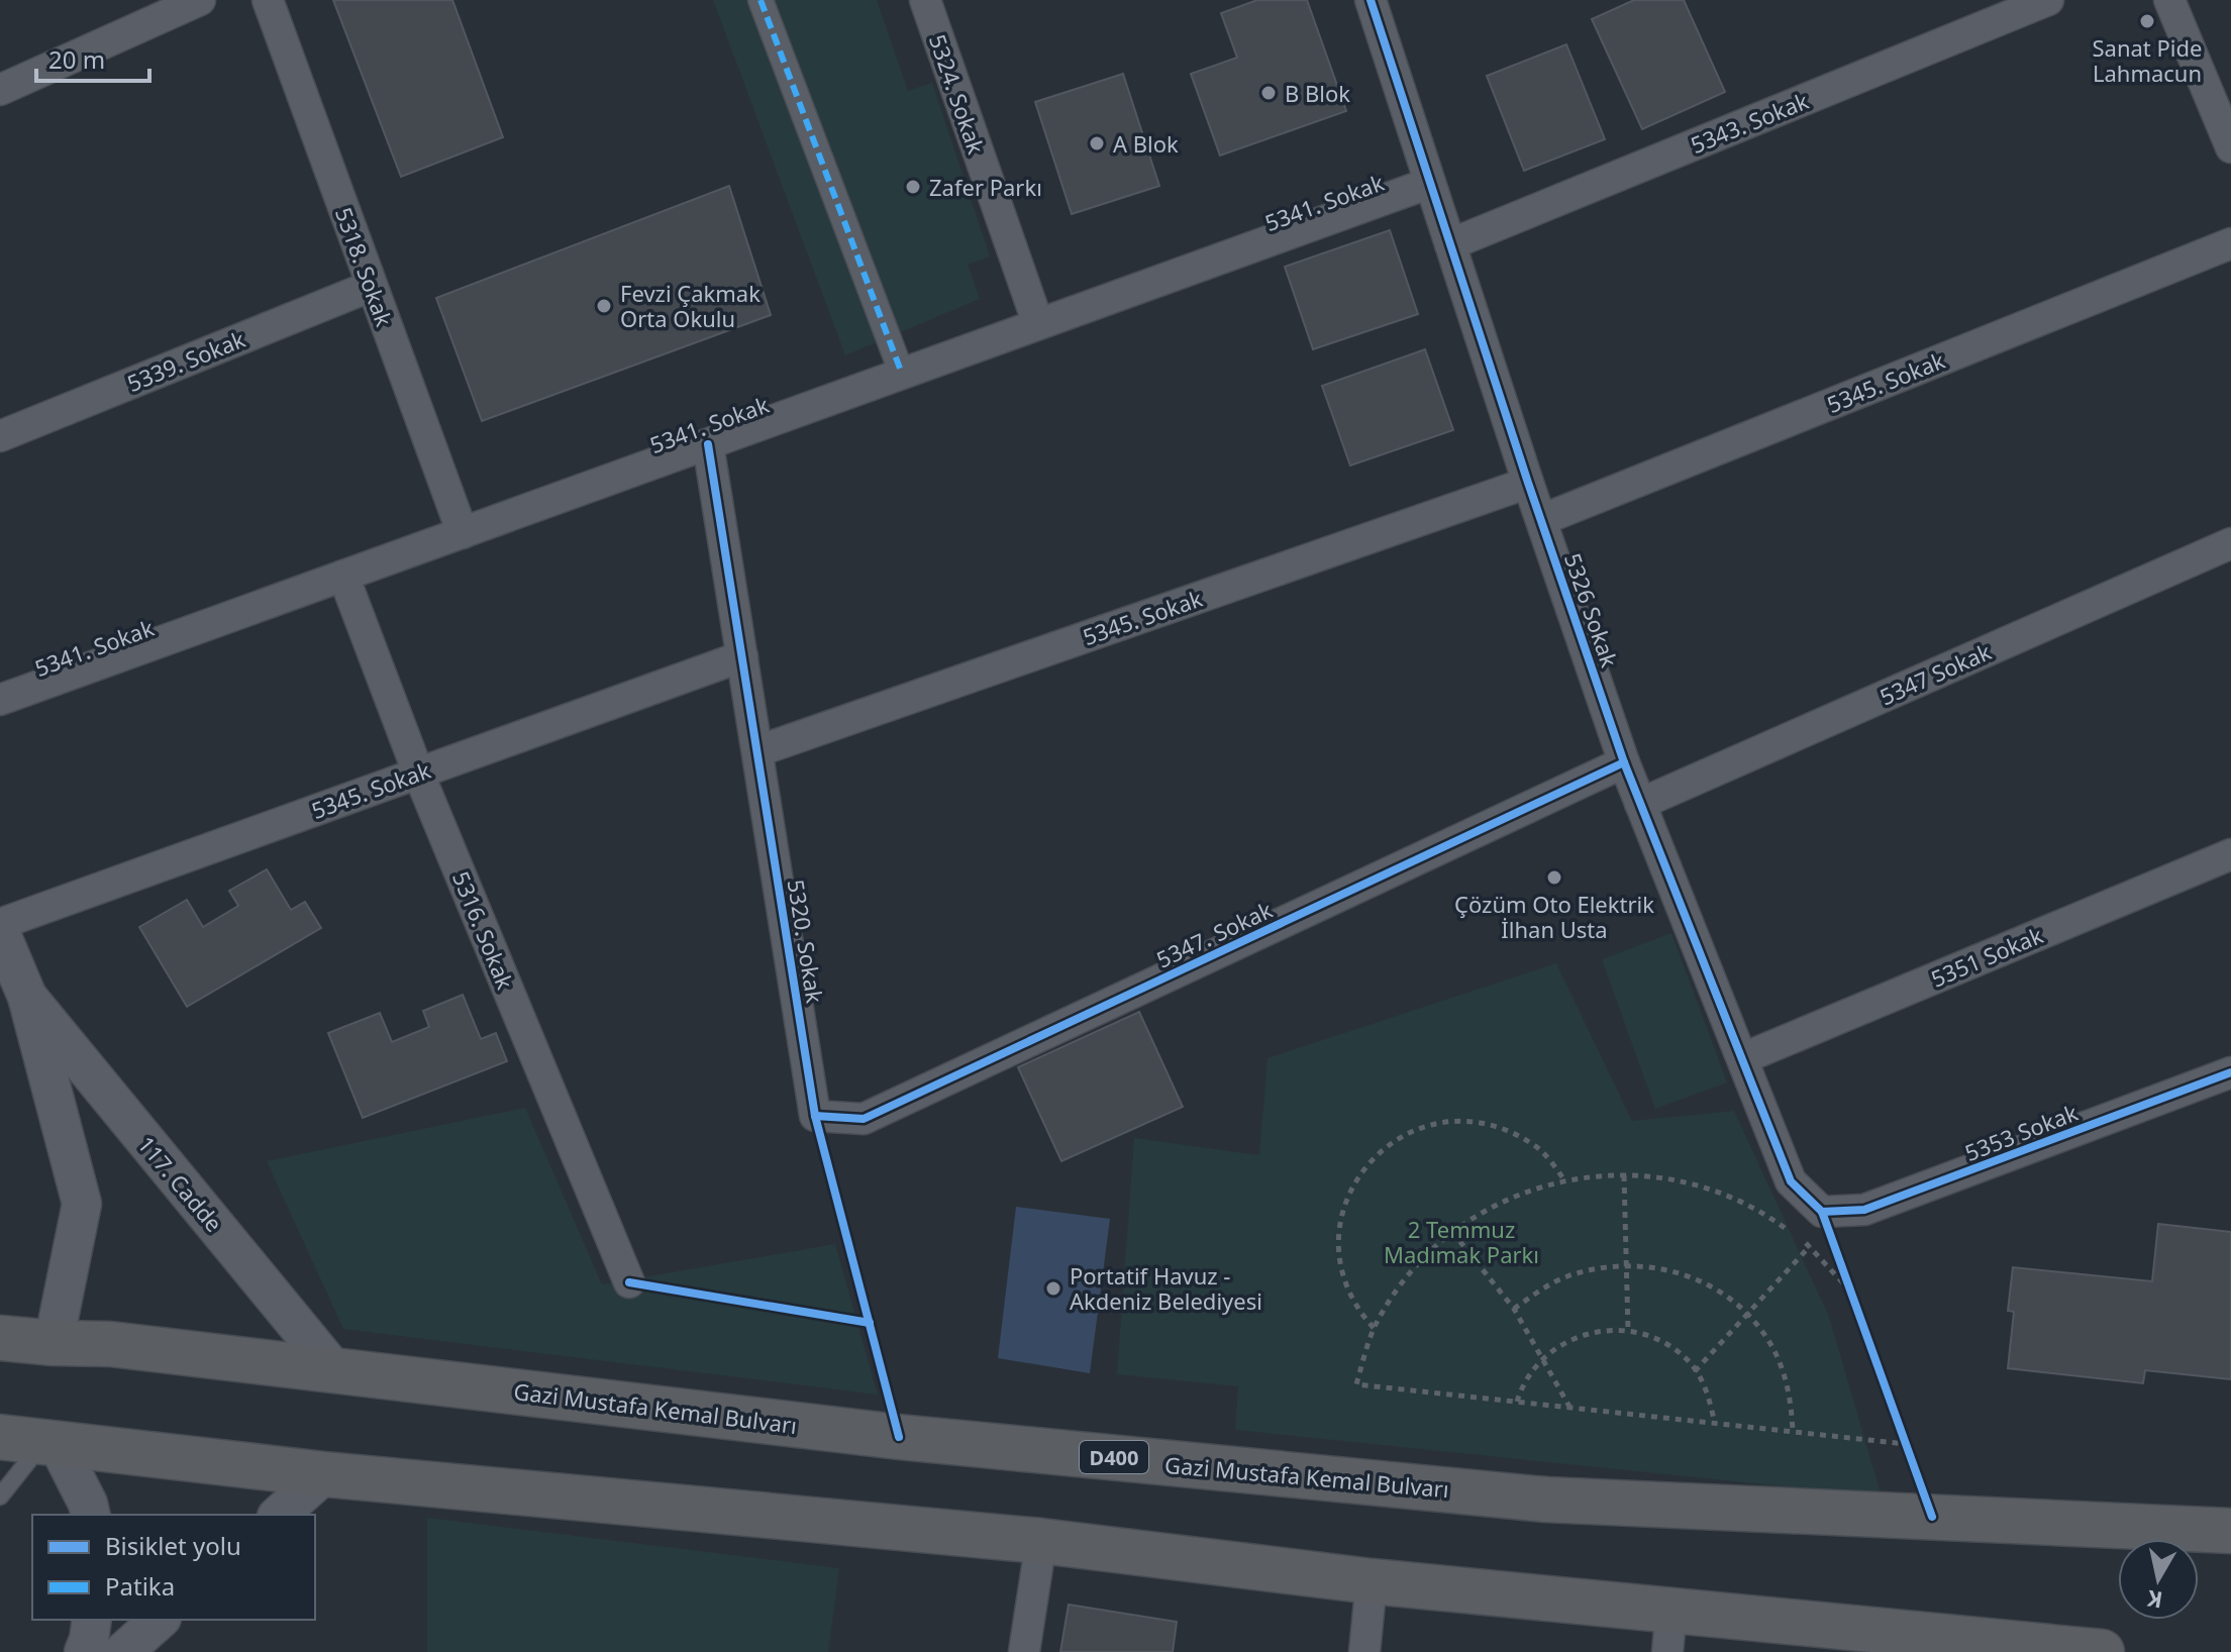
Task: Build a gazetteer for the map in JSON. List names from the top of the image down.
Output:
{
  "streets": {
    "highway": ["Gazi Mustafa Kemal Bulvarı", "D400"],
    "street": [
      "5324. Sokak",
      "5343. Sokak",
      "5341. Sokak",
      "5318. Sokak",
      "5339. Sokak",
      "5345. Sokak",
      "5326 Sokak",
      "5347 Sokak",
      "5316. Sokak",
      "5347. Sokak",
      "5320. Sokak",
      "5351 Sokak",
      "5353 Sokak",
      "117. Cadde"
    ]
  },
  "crossings": [
    ["5324. Sokak", "5341. Sokak"],
    ["5343. Sokak", "5326 Sokak"],
    ["5341. Sokak", "5318. Sokak"],
    ["5341. Sokak", "5326 Sokak"],
    ["5341. Sokak", "5316. Sokak"],
    ["5341. Sokak", "5320. Sokak"],
    ["5318. Sokak", "5339. Sokak"],
    ["5345. Sokak", "5326 Sokak"],
    ["5345. Sokak", "5316. Sokak"],
    ["5345. Sokak", "5320. Sokak"],
    ["5326 Sokak", "5347 Sokak"],
    ["5326 Sokak", "5347. Sokak"],
    ["5326 Sokak", "5351 Sokak"],
    ["5326 Sokak", "5353 Sokak"],
    ["5347. Sokak", "5320. Sokak"],
    ["117. Cadde", "Gazi Mustafa Kemal Bulvarı"]
  ],
  "parks": ["2 Temmuz Madımak Parkı"],
  "places": [
    "Sanat Pide Lahmacun",
    "B Blok",
    "A Blok",
    "Zafer Parkı",
    "Fevzi Çakmak Orta Okulu",
    "Çözüm Oto Elektrik İlhan Usta",
    "Portatif Havuz - Akdeniz Belediyesi"
  ],
  "legend": ["Bisiklet yolu", "Patika"],
  "scale_bar": "20 m",
  "north": "bottom"
}
